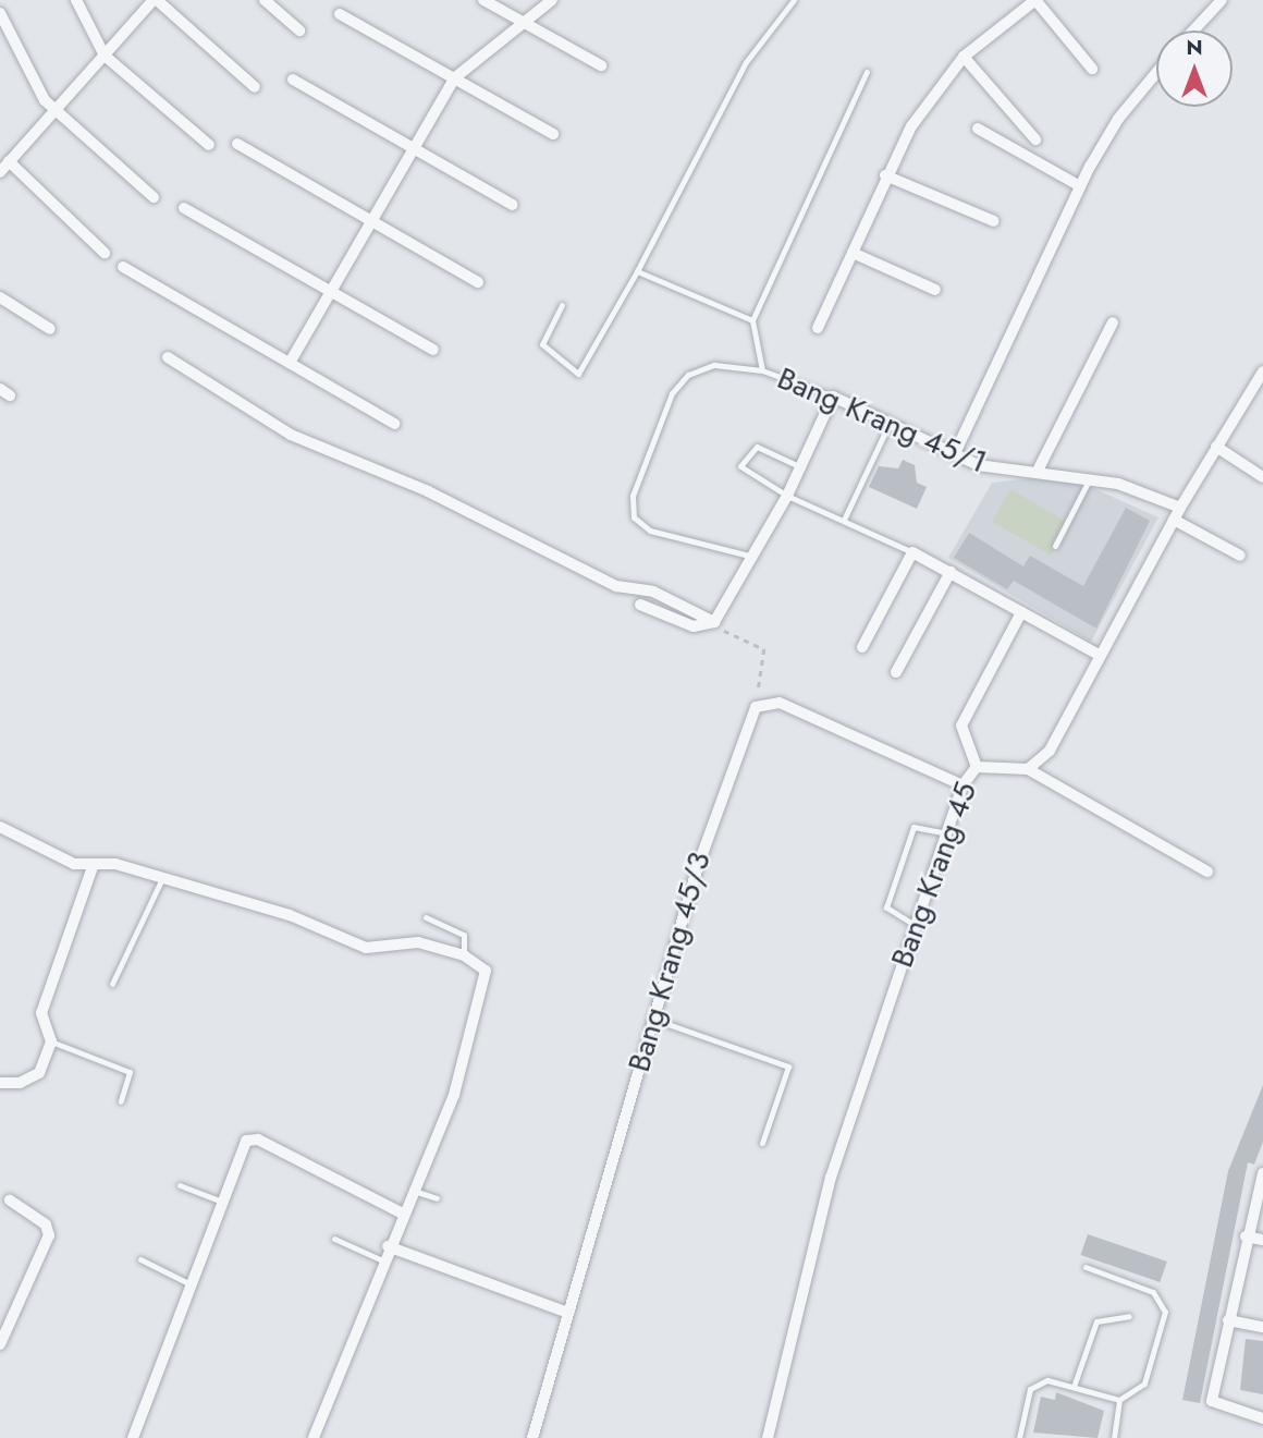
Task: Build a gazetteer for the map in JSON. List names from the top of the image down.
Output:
{
  "streets": {
    "street": ["Bang Krang 45/1", "Bang Krang 45", "Bang Krang 45/3"]
  },
  "north": "top"
}
